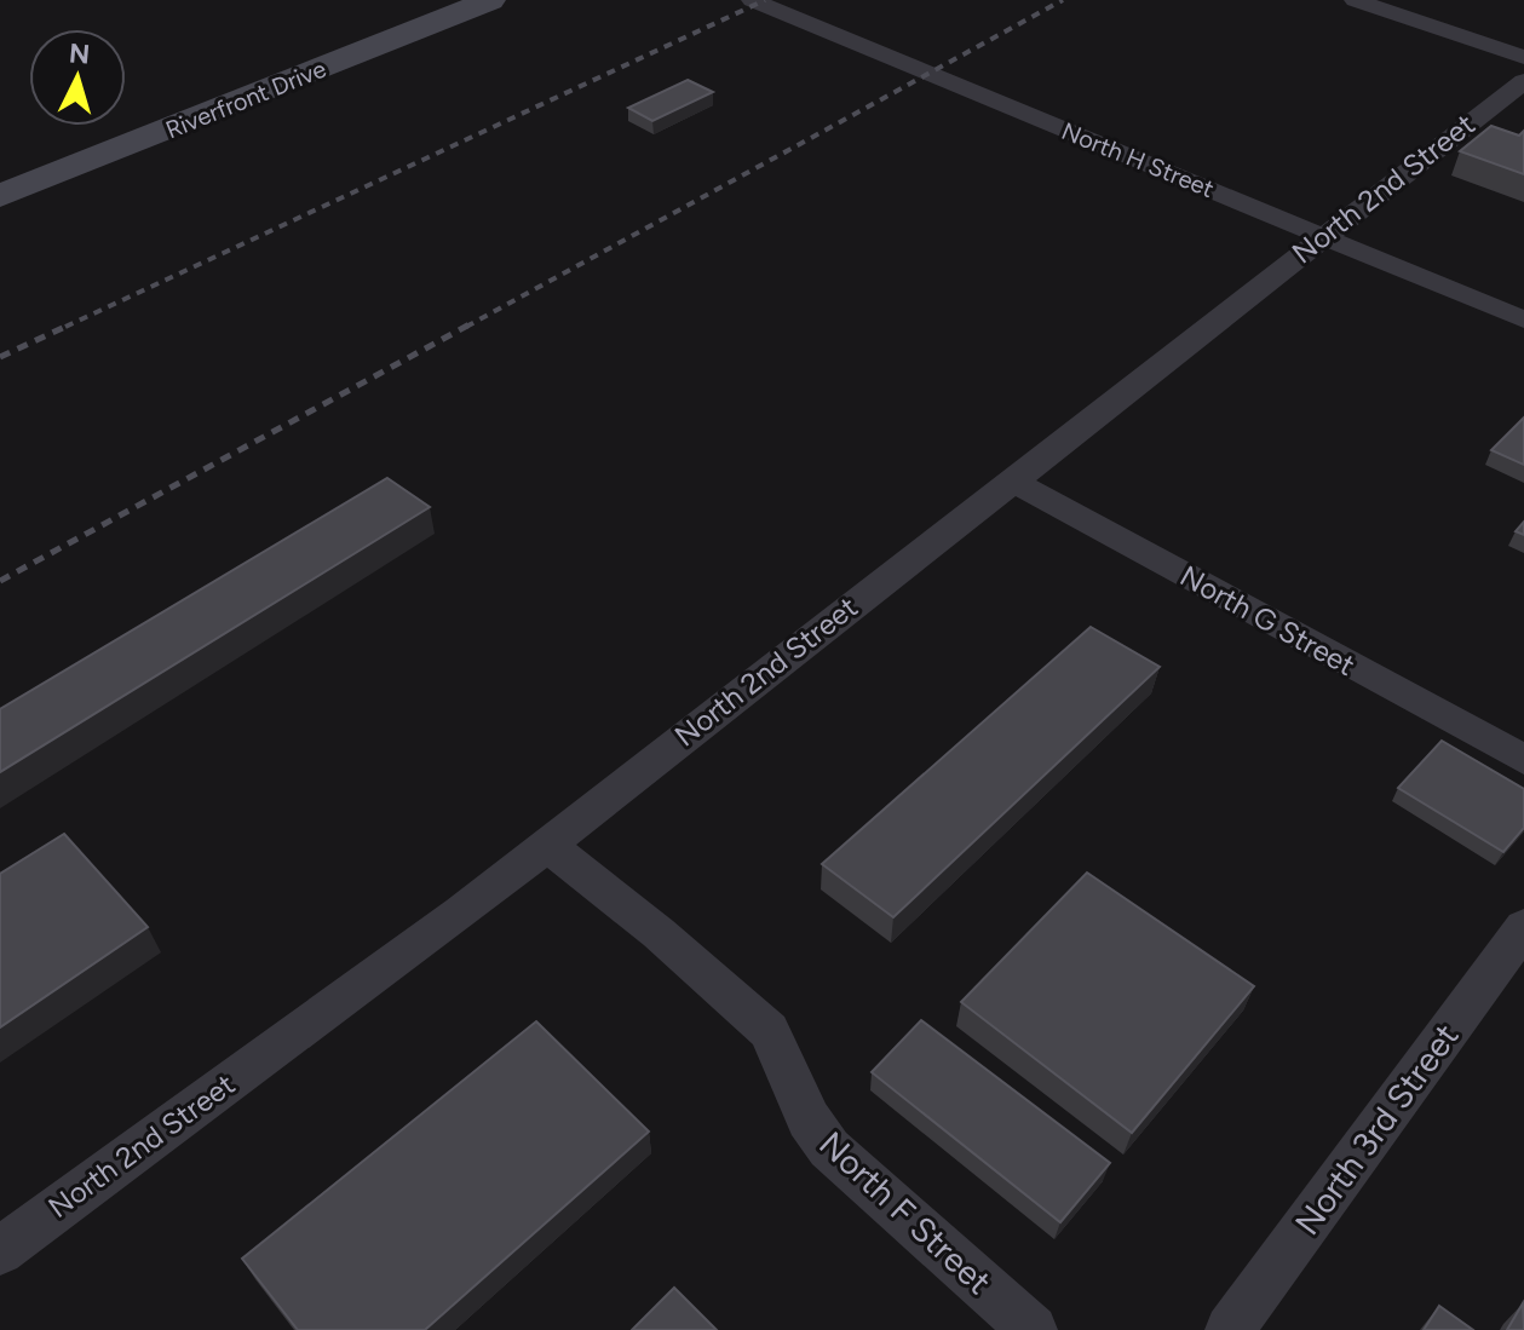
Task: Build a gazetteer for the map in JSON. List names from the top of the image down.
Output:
{
  "streets": {
    "street": [
      "Riverfront Drive",
      "North H Street",
      "North 2nd Street",
      "North G Street",
      "North 3rd Street",
      "North F Street"
    ]
  },
  "crossings": [
    ["North H Street", "North 2nd Street"],
    ["North 2nd Street", "North G Street"],
    ["North 2nd Street", "North F Street"]
  ],
  "north": "top"
}
